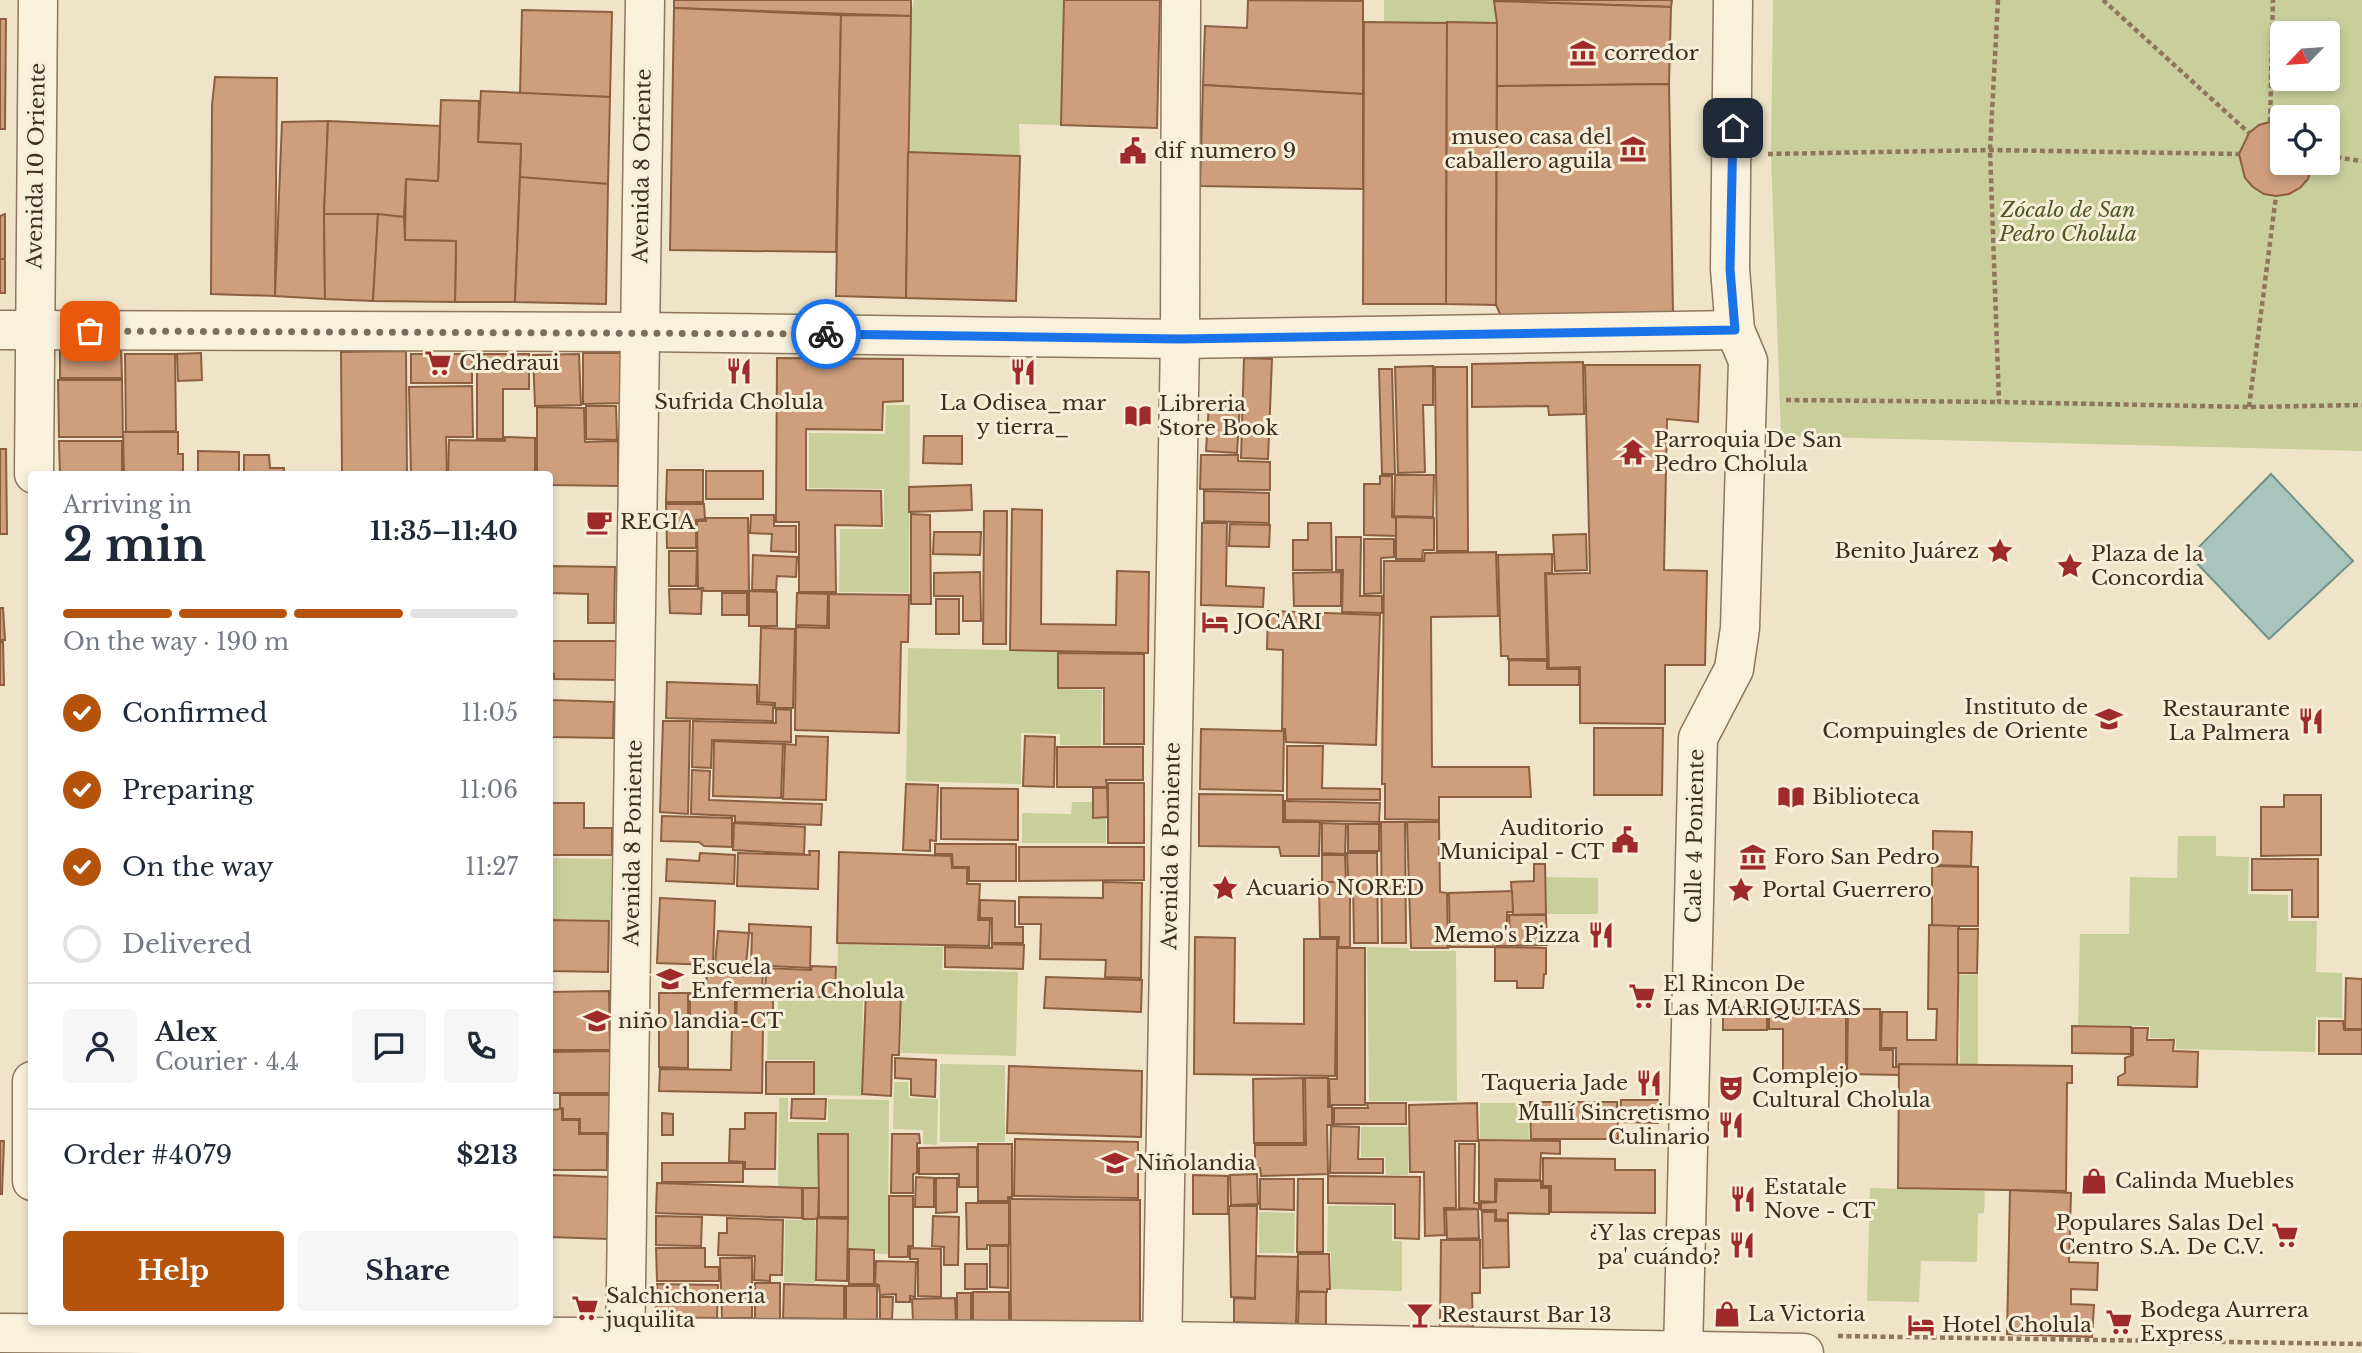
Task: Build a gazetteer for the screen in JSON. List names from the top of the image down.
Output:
{
  "streets": {
    "street": [
      "Avenida 10 Oriente",
      "Avenida 8 Oriente",
      "Calle 4 Poniente",
      "Avenida 8 Poniente",
      "Avenida 6 Poniente"
    ]
  },
  "crossings": [
    ["Avenida 8 Oriente", "Avenida 8 Poniente"]
  ],
  "parks": ["Zócalo de San Pedro Cholula"],
  "places": {
    "museum": ["corredor", "museo casa del caballero aguila", "Foro San Pedro"],
    "public building": ["dif numero 9", "Auditorio Municipal - CT"],
    "supermarket": [
      "Chedraui",
      "El Rincon De Las MARIQUITAS",
      "Populares Salas Del Centro S.A. De C.V.",
      "Salchichoneria juquilita",
      "Bodega Aurrera Express"
    ],
    "restaurant": [
      "Sufrida Cholula",
      "La Odisea_mar y tierra_",
      "Restaurante La Palmera",
      "Memo's Pizza",
      "Taqueria Jade",
      "Mullí Sincretismo Culinario",
      "Estatale Nove - CT",
      "¿Y las crepas pa' cuándo?"
    ],
    "library": ["Libreria Store Book", "Biblioteca"],
    "temple": ["Parroquia De San Pedro Cholula"],
    "cafe": ["REGIA"],
    "place": [
      "Benito Juárez",
      "Plaza de la Concordia",
      "Acuario NORED",
      "Portal Guerrero"
    ],
    "hotel": ["JOCARI", "Hotel Cholula"],
    "school or university": [
      "Instituto de Compuingles de Oriente",
      "Escuela Enfermeria Cholula",
      "niño landia-CT",
      "Niñolandia"
    ],
    "theatre": ["Complejo Cultural Cholula"],
    "shop": ["Calinda Muebles", "La Victoria"],
    "bar": ["Restaurst Bar 13"]
  },
  "north": "bottom left",
  "page": {
    "heading": ["2 min", "Arriving in", "11:35–11:40"],
    "panel": [
      "Alex",
      "Courier · 4.4",
      "Order #4079",
      "$213"
    ],
    "bar": "On the way · 190 m",
    "list": [
      ["Confirmed", "11:05"],
      ["Preparing", "11:06"],
      ["On the way", "11:27"],
      "Delivered"
    ],
    "buttons": ["Help", "Share"]
  }
}
